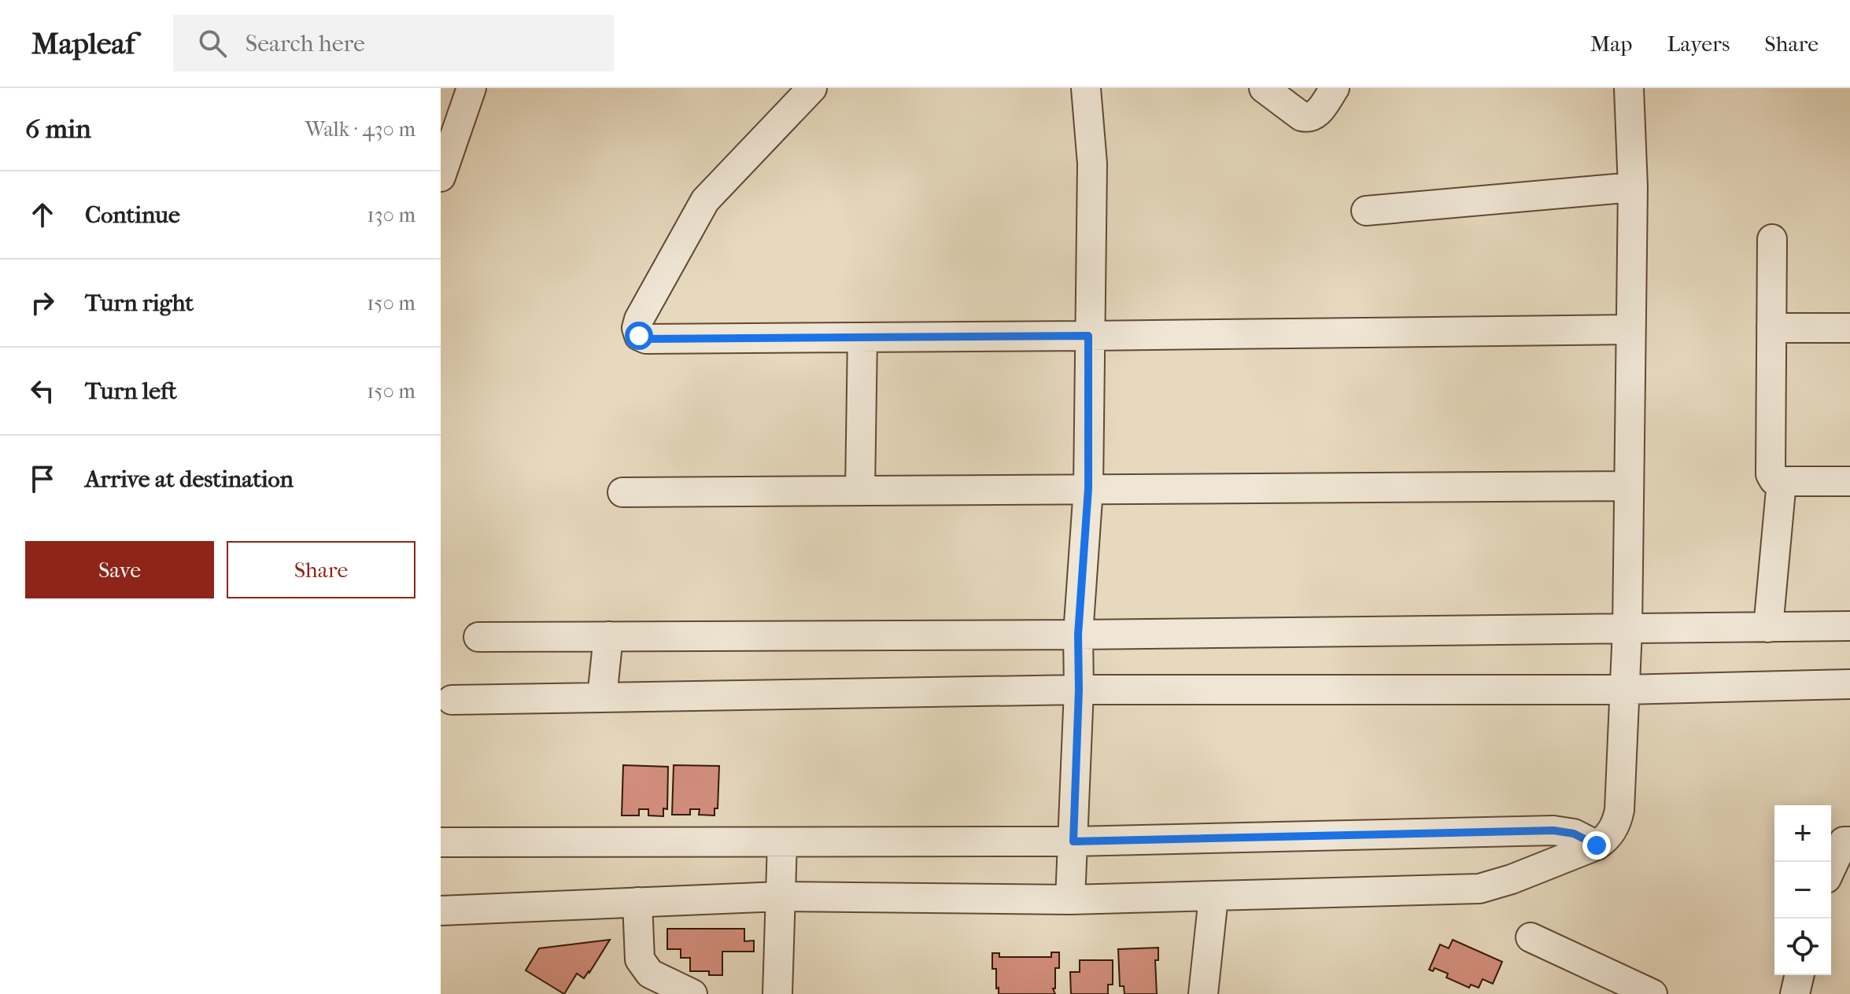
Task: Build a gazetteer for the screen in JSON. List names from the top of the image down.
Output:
{
  "page": {
    "header": "Mapleaf",
    "search": "Search here",
    "nav": ["Map", "Layers", "Share"],
    "heading": ["6 min", "Walk · 430 m"],
    "list": [
      ["Continue", "130 m"],
      ["Turn right", "150 m"],
      ["Turn left", "150 m"],
      "Arrive at destination"
    ],
    "buttons": ["Save", "Share"],
    "map_buttons": ["+", "−"]
  }
}
